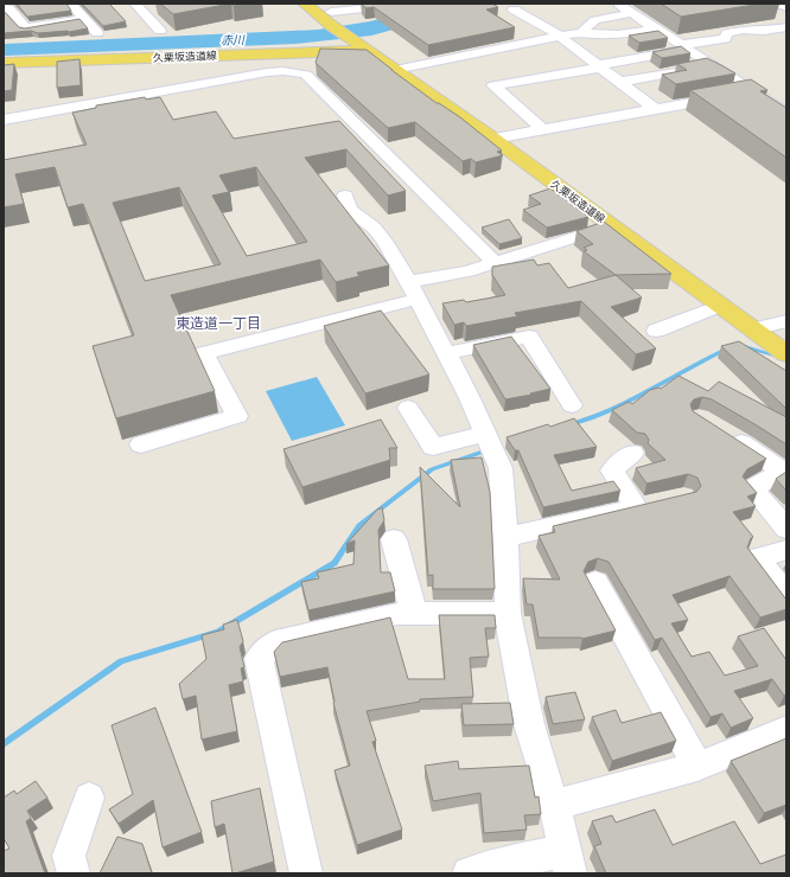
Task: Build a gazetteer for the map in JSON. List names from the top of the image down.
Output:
{
  "streets": {
    "main road": ["久栗坂造道線"]
  },
  "districts": ["東造道一丁目"],
  "water": ["赤川"]
}
